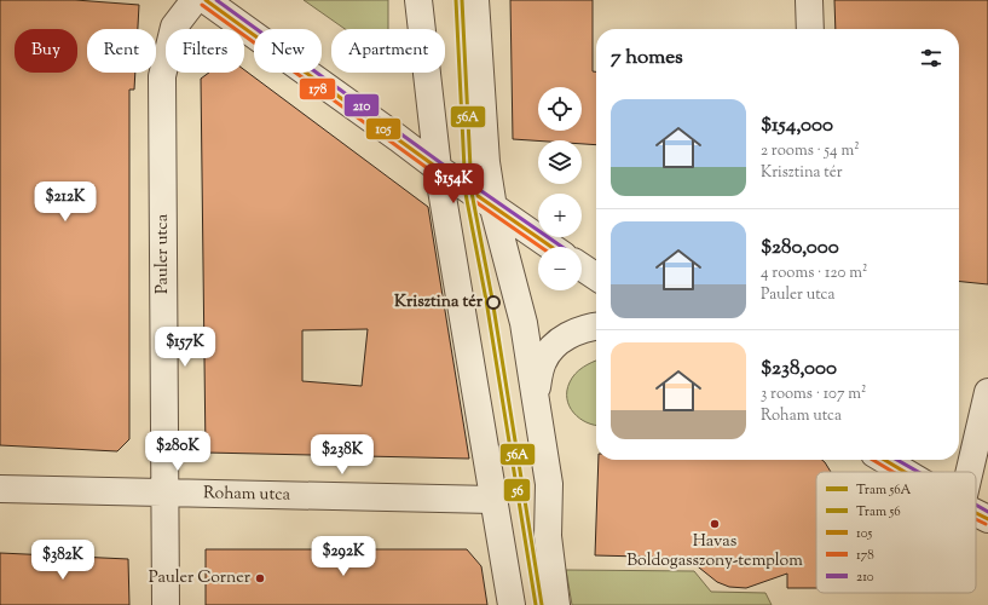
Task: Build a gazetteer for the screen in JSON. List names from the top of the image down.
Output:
{
  "streets": {
    "street": ["Pauler utca", "Roham utca"]
  },
  "crossings": [
    ["Pauler utca", "Roham utca"]
  ],
  "places": ["Krisztina tér", "Havas Boldogasszony-templom", "Pauler Corner"],
  "lines": [
    "tram line 56A",
    "tram line 56",
    "transit line 105",
    "transit line 210",
    "transit line 178"
  ],
  "legend": [
    "Tram 56A",
    "Tram 56",
    "105",
    "178",
    "210"
  ],
  "page": {
    "chip": [
      "Buy",
      "Rent",
      "Filters",
      "New",
      "Apartment"
    ],
    "heading": "7 homes",
    "map_buttons": ["+", "−"],
    "list": [
      {
        "name": "$154,000",
        "note": "2 rooms · 54 m² · Krisztina tér"
      },
      {
        "name": "$280,000",
        "note": "4 rooms · 120 m² · Pauler utca"
      },
      {
        "name": "$238,000",
        "note": "3 rooms · 107 m² · Roham utca"
      }
    ],
    "price": [
      "$154K",
      "$212K",
      "$157K",
      "$280K",
      "$238K",
      "$292K",
      "$382K"
    ]
  }
}
